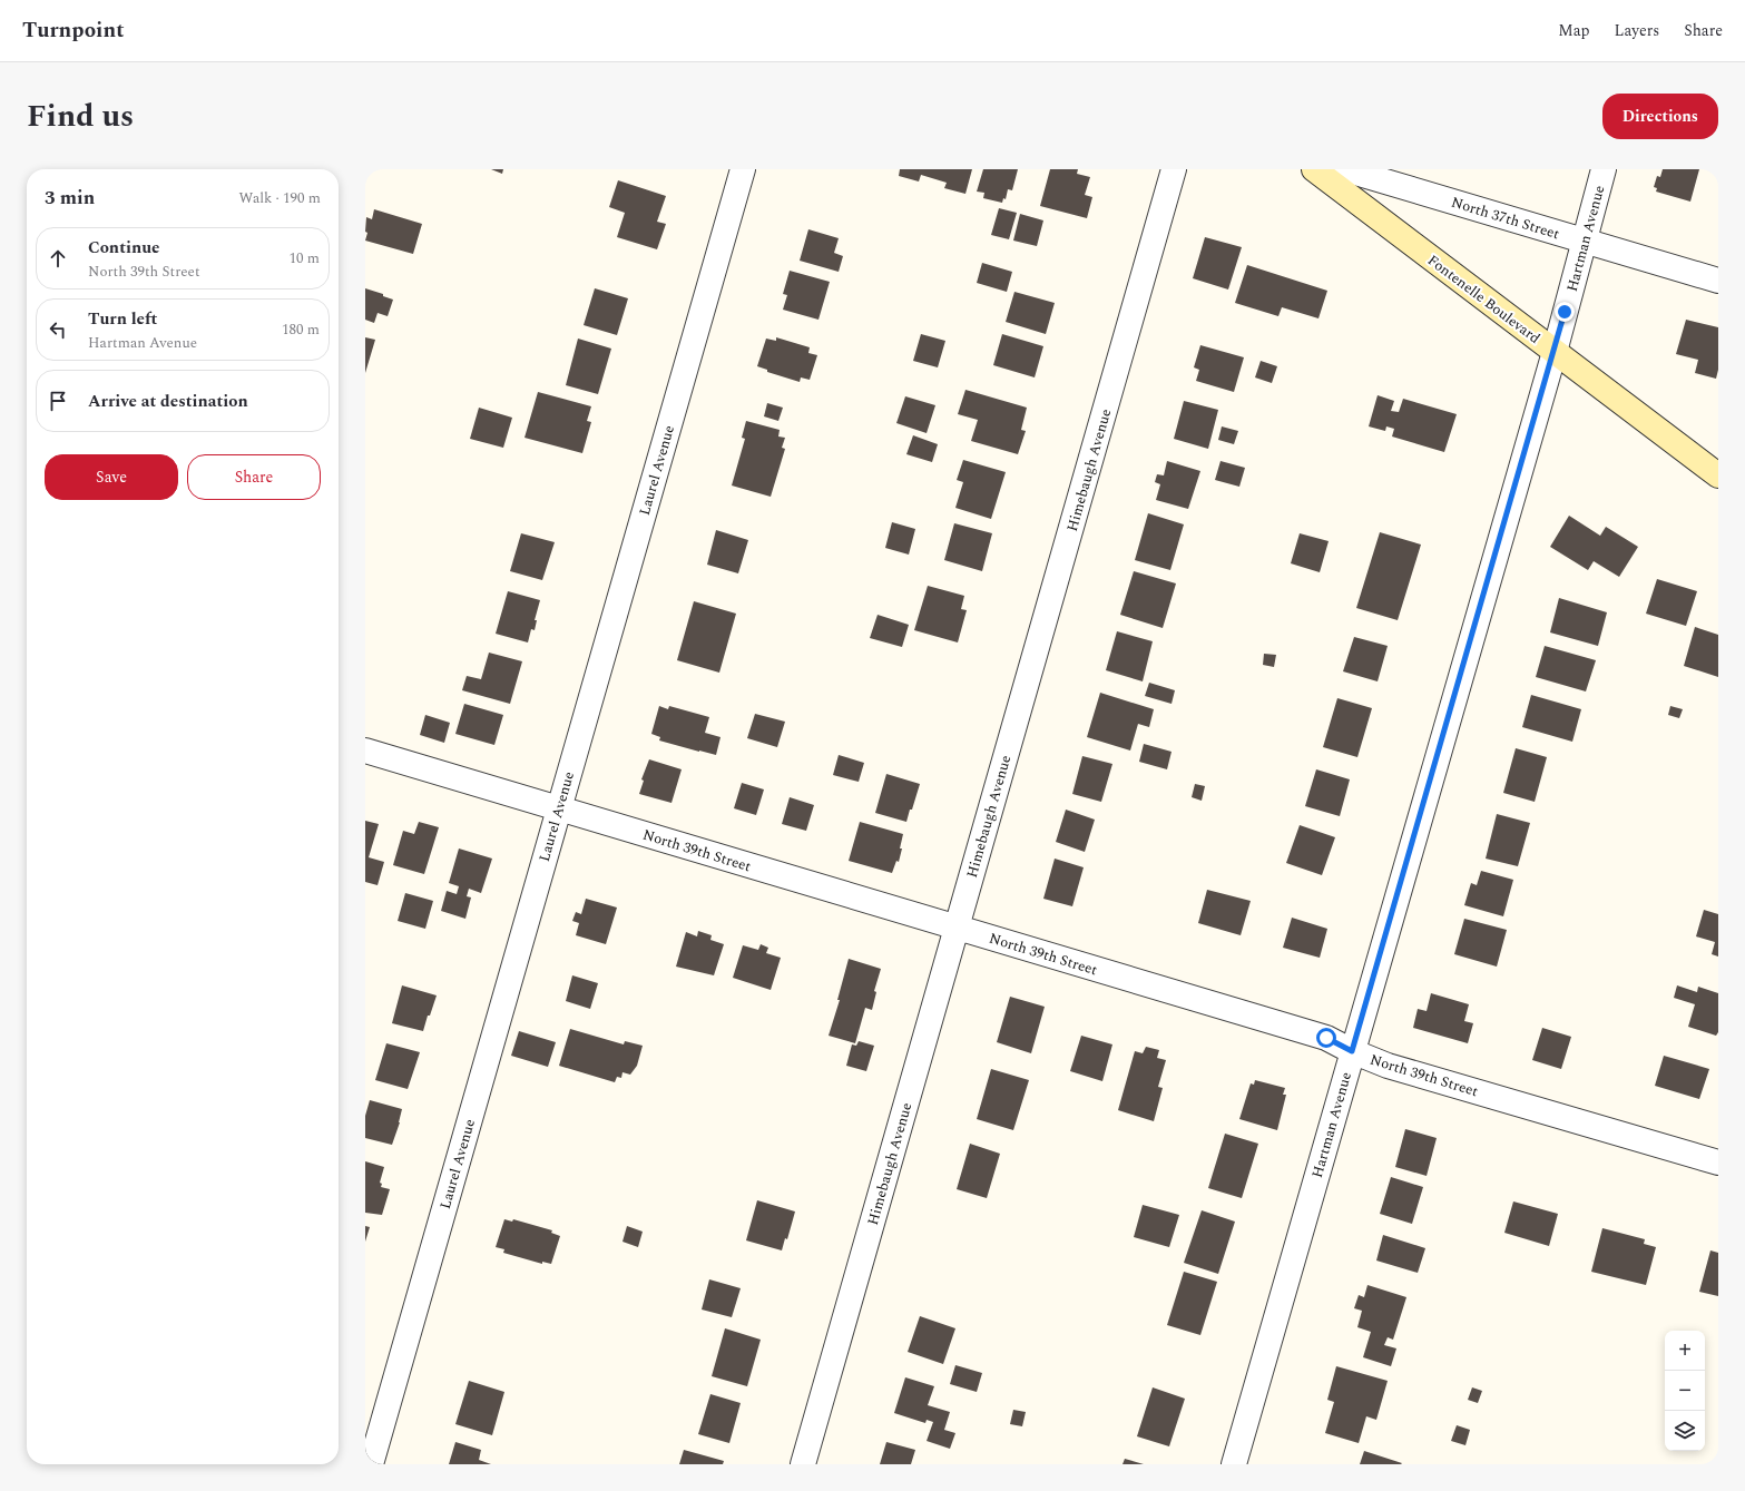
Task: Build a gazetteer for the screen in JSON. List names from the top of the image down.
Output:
{
  "streets": {
    "main road": ["Fontenelle Boulevard"],
    "street": [
      "North 37th Street",
      "Hartman Avenue",
      "Laurel Avenue",
      "Himebaugh Avenue",
      "North 39th Street"
    ]
  },
  "crossings": [
    ["North 37th Street", "Hartman Avenue"],
    ["Hartman Avenue", "Fontenelle Boulevard"],
    ["Hartman Avenue", "North 39th Street"],
    ["Laurel Avenue", "North 39th Street"],
    ["Himebaugh Avenue", "North 39th Street"]
  ],
  "page": {
    "header": "Turnpoint",
    "nav": ["Map", "Layers", "Share"],
    "title": "Find us",
    "buttons": [
      "Directions",
      ["Save", "Share"]
    ],
    "heading": ["3 min", "Walk · 190 m"],
    "list": [
      ["Continue", "North 39th Street", "10 m"],
      ["Turn left", "Hartman Avenue", "180 m"],
      "Arrive at destination"
    ],
    "map_buttons": ["+", "−"]
  }
}
